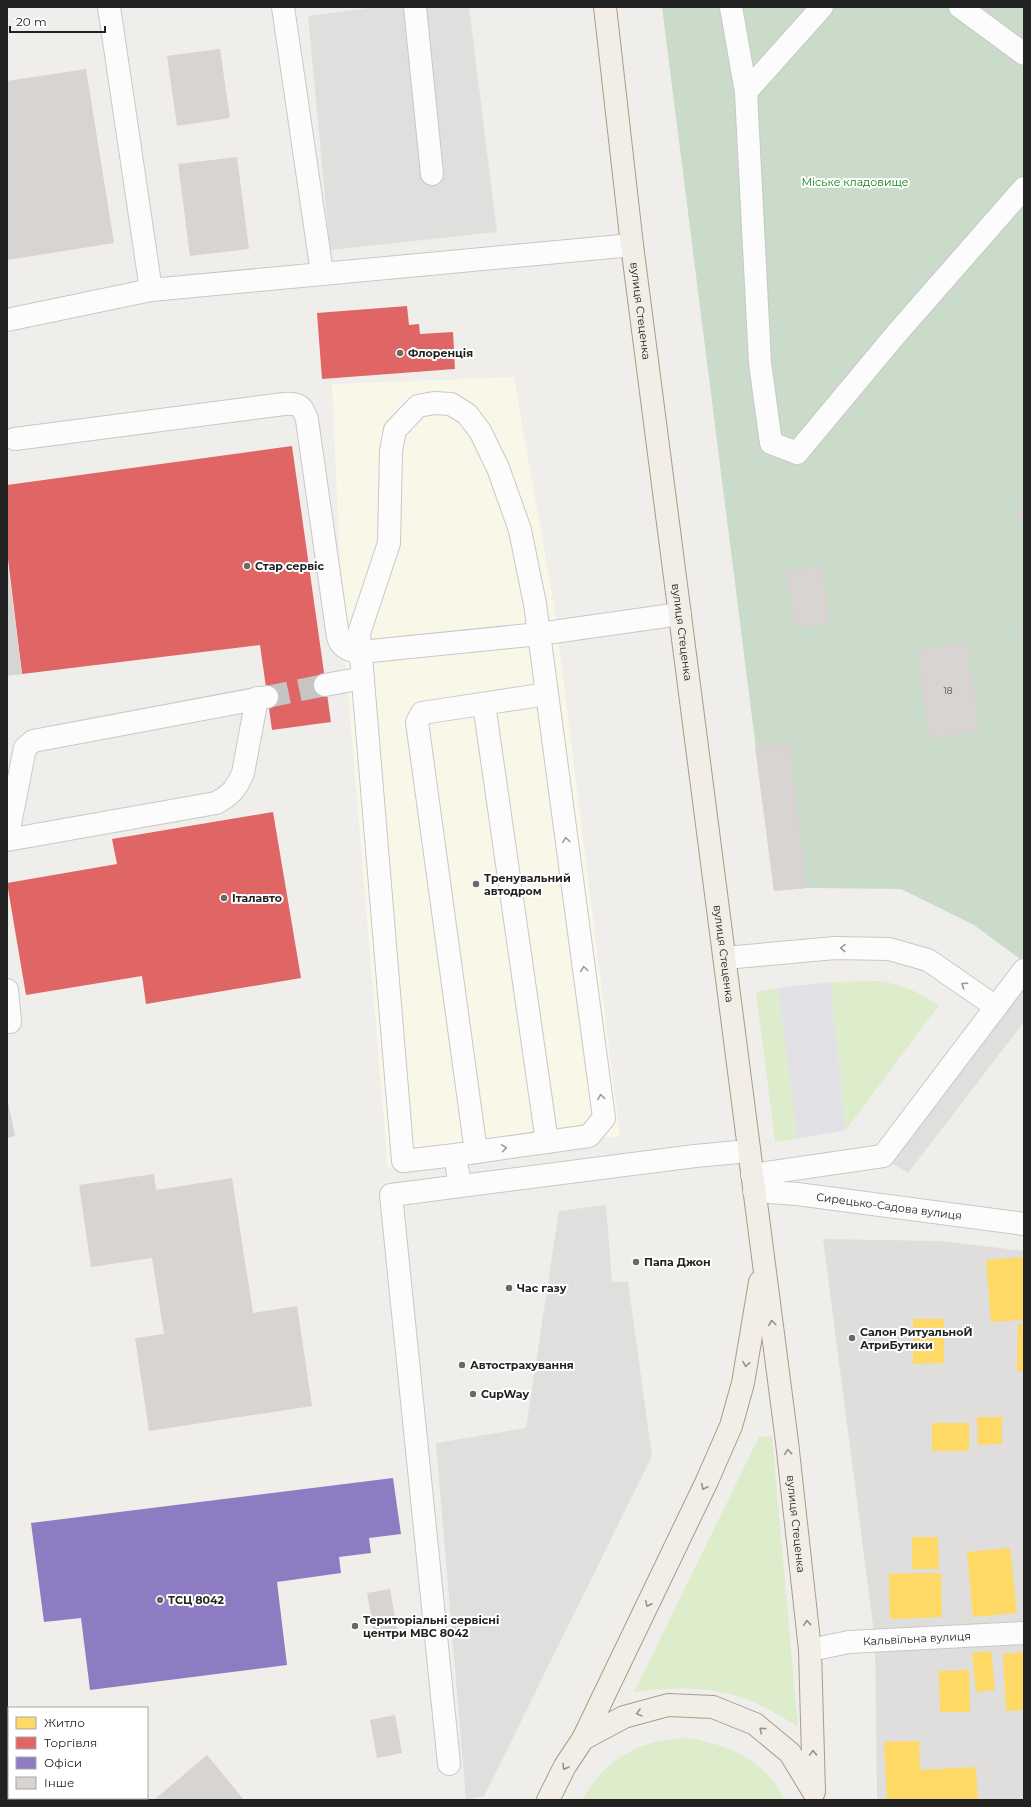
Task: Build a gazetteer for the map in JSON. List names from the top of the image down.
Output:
{
  "streets": {
    "main road": ["вулиця Стеценка"],
    "street": ["Сирецько-Садова вулиця", "Кальвільна вулиця"]
  },
  "crossings": [
    ["вулиця Стеценка", "Сирецько-Садова вулиця"],
    ["вулиця Стеценка", "Кальвільна вулиця"]
  ],
  "parks": ["Міське кладовище"],
  "places": [
    "Флоренція",
    "Стар сервіс",
    "Тренувальний автодром",
    "Італавто",
    "Папа Джон",
    "Час газу",
    "Салон РитуальноЙ АтриБутики",
    "Автострахування",
    "CupWay",
    "ТСЦ 8042",
    "Територіальні сервісні центри МВС 8042"
  ],
  "house_numbers": ["18"],
  "legend": [
    "Житло",
    "Торгівля",
    "Офіси",
    "Інше"
  ],
  "scale_bar": "20 m"
}
